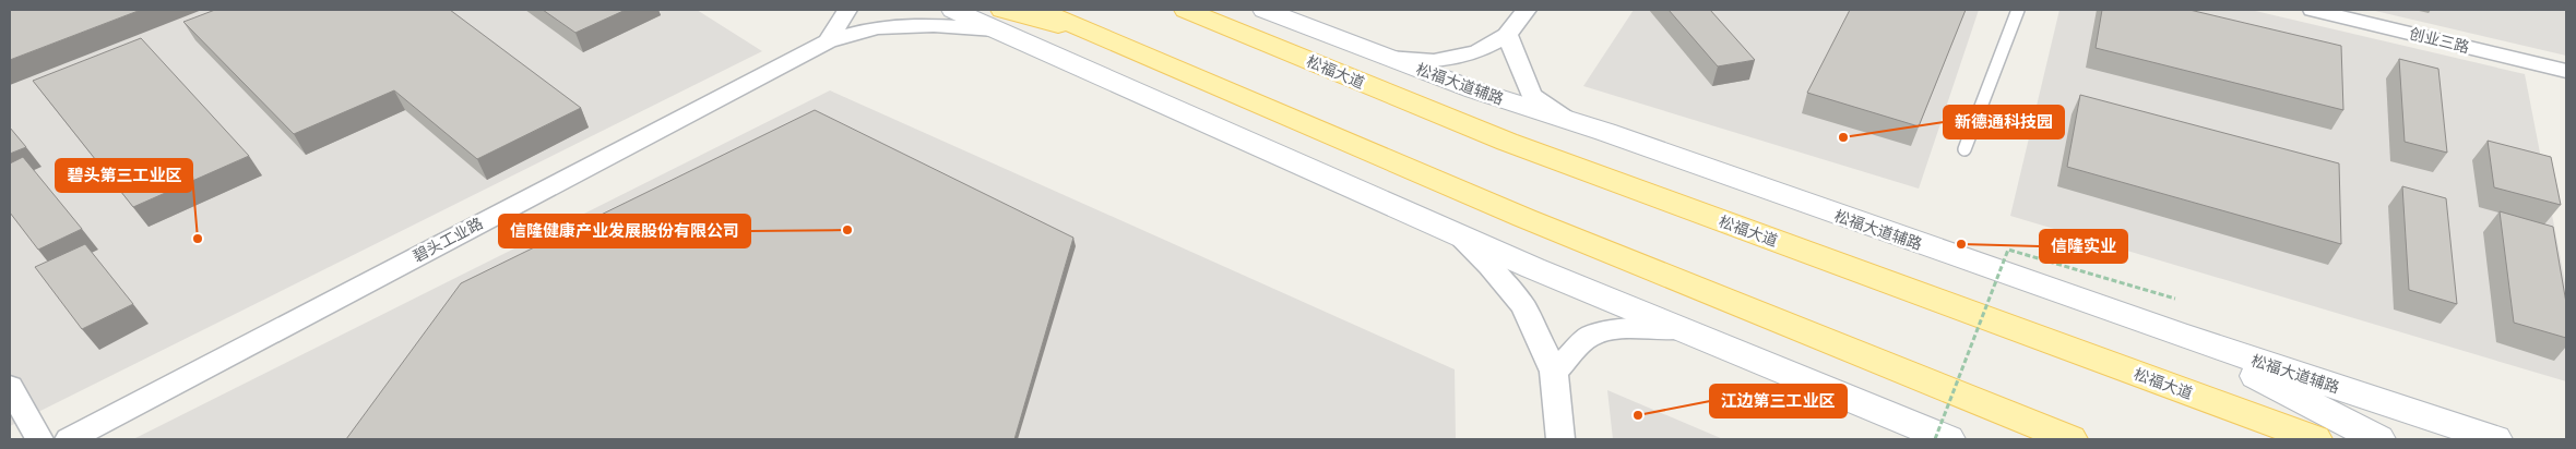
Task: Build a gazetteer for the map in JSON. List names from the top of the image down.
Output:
{
  "streets": {
    "main road": ["松福大道", "松福大道辅路"],
    "street": ["创业三路", "碧头工业路"]
  },
  "places": [
    "新德通科技园",
    "信隆健康产业发展股份有限公司",
    "碧头第三工业区",
    "信隆实业",
    "江边第三工业区"
  ]
}
